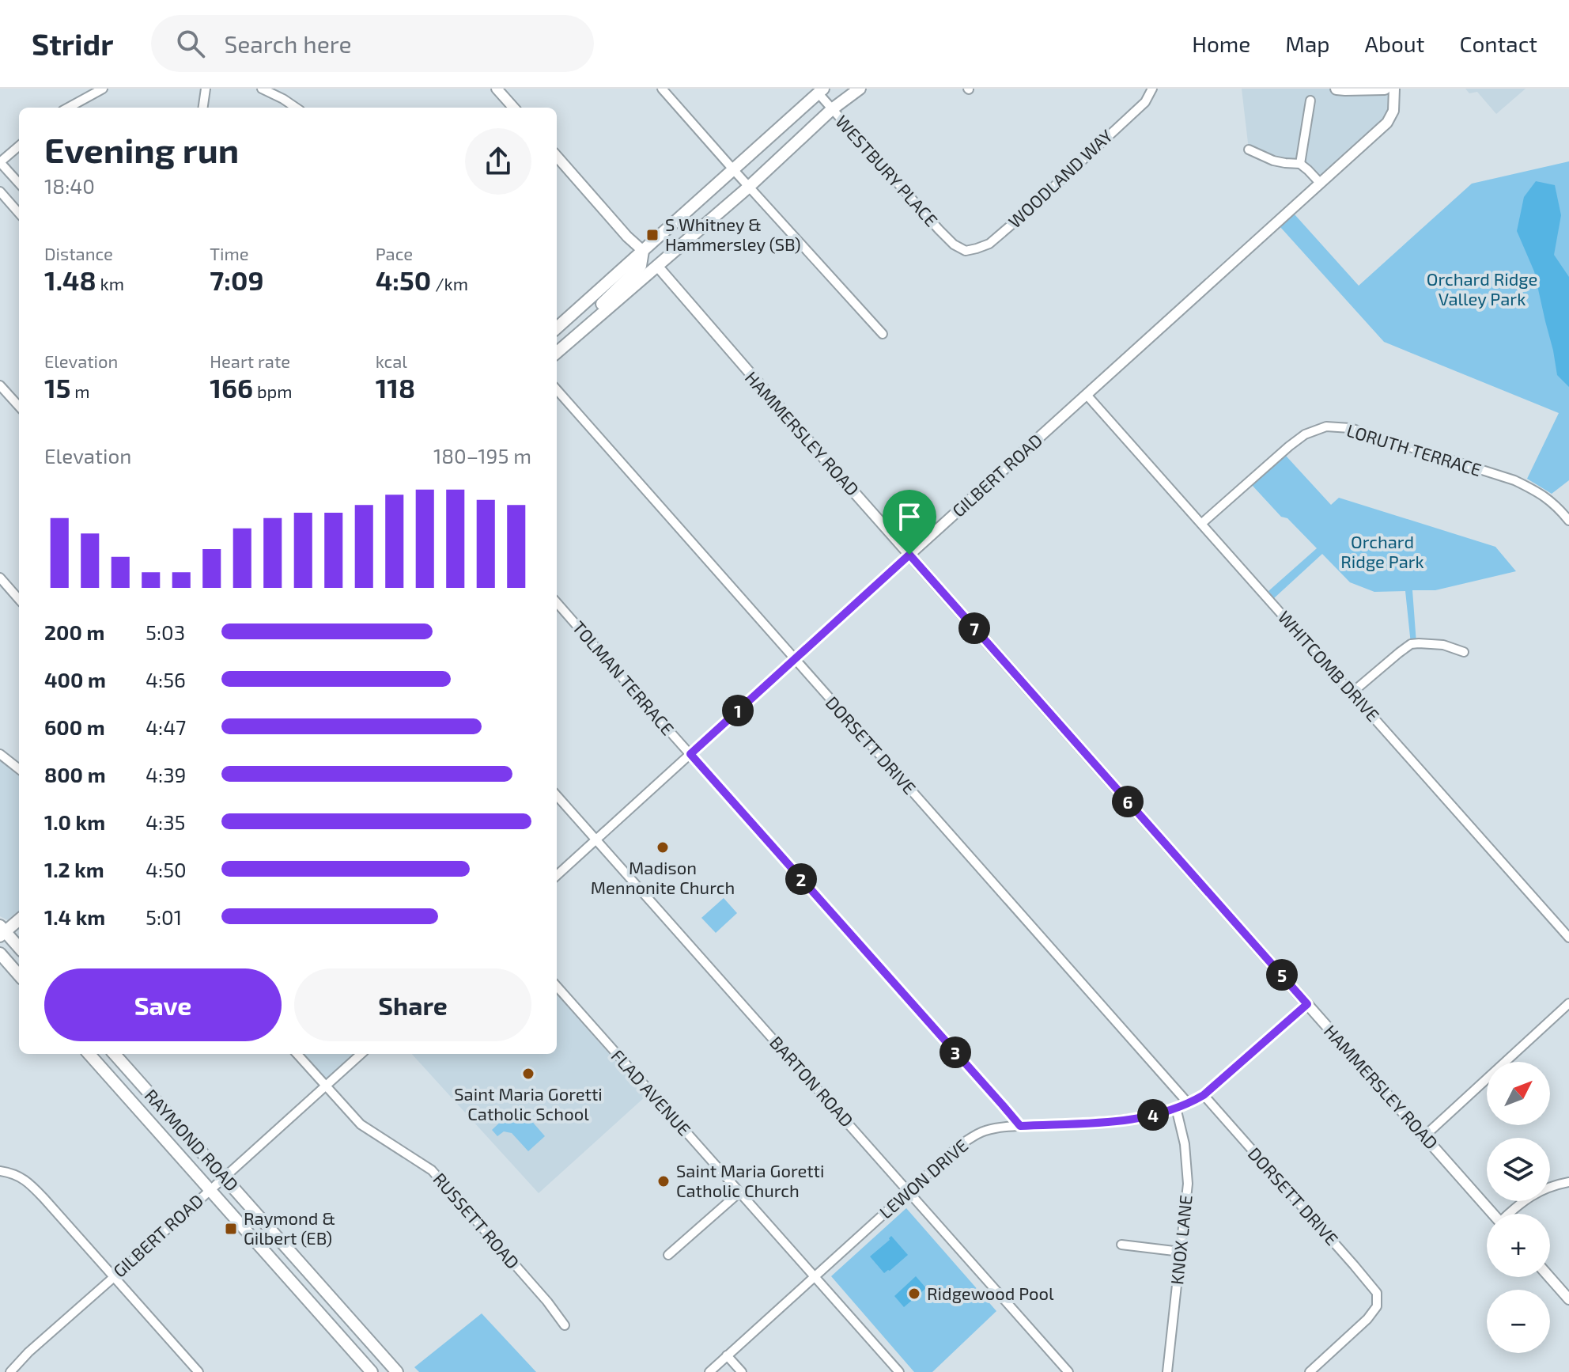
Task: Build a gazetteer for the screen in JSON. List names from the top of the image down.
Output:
{
  "streets": {
    "main road": ["RAYMOND ROAD"],
    "street": [
      "WESTBURY PLACE",
      "WOODLAND WAY",
      "HAMMERSLEY ROAD",
      "LORUTH TERRACE",
      "GILBERT ROAD",
      "WHITCOMB DRIVE",
      "TOLMAN TERRACE",
      "DORSETT DRIVE",
      "BARTON ROAD",
      "FLAD AVENUE",
      "LEWON DRIVE",
      "RUSSETT ROAD",
      "KNOX LANE"
    ]
  },
  "crossings": [
    ["WESTBURY PLACE", "WOODLAND WAY"],
    ["HAMMERSLEY ROAD", "GILBERT ROAD"],
    ["HAMMERSLEY ROAD", "LEWON DRIVE"],
    ["LORUTH TERRACE", "WHITCOMB DRIVE"],
    ["GILBERT ROAD", "WHITCOMB DRIVE"],
    ["GILBERT ROAD", "TOLMAN TERRACE"],
    ["GILBERT ROAD", "DORSETT DRIVE"],
    ["GILBERT ROAD", "BARTON ROAD"],
    ["GILBERT ROAD", "RAYMOND ROAD"],
    ["GILBERT ROAD", "RUSSETT ROAD"],
    ["TOLMAN TERRACE", "LEWON DRIVE"],
    ["DORSETT DRIVE", "LEWON DRIVE"],
    ["BARTON ROAD", "LEWON DRIVE"],
    ["FLAD AVENUE", "LEWON DRIVE"],
    ["LEWON DRIVE", "KNOX LANE"]
  ],
  "parks": ["Orchard Ridge Valley Park", "Orchard Ridge Park"],
  "places": {
    "transit": ["S Whitney & Hammersley (SB)", "Raymond & Gilbert (EB)"],
    "other": [
      "Madison Mennonite Church",
      "Saint Maria Goretti Catholic School",
      "Saint Maria Goretti Catholic Church",
      "Ridgewood Pool"
    ]
  },
  "north": "top right",
  "page": {
    "header": "Stridr",
    "search": "Search here",
    "nav": [
      "Home",
      "Map",
      "About",
      "Contact"
    ],
    "heading": ["Evening run", "18:40"],
    "stats": [
      ["Distance", "1.48 km"],
      ["Time", "7:09"],
      ["Pace", "4:50 /km"],
      ["Elevation", "15 m"],
      ["Heart rate", "166 bpm"],
      ["kcal", "118"]
    ],
    "chart": ["Elevation", "180–195 m"],
    "list": [
      {
        "name": "200 m",
        "note": "5:03"
      },
      {
        "name": "400 m",
        "note": "4:56"
      },
      {
        "name": "600 m",
        "note": "4:47"
      },
      {
        "name": "800 m",
        "note": "4:39"
      },
      {
        "name": "1.0 km",
        "note": "4:35"
      },
      {
        "name": "1.2 km",
        "note": "4:50"
      },
      {
        "name": "1.4 km",
        "note": "5:01"
      }
    ],
    "pins": [
      "7",
      "1",
      "6",
      "2",
      "5",
      "3",
      "4"
    ],
    "buttons": ["Save", "Share"],
    "map_buttons": ["+", "−"]
  }
}
